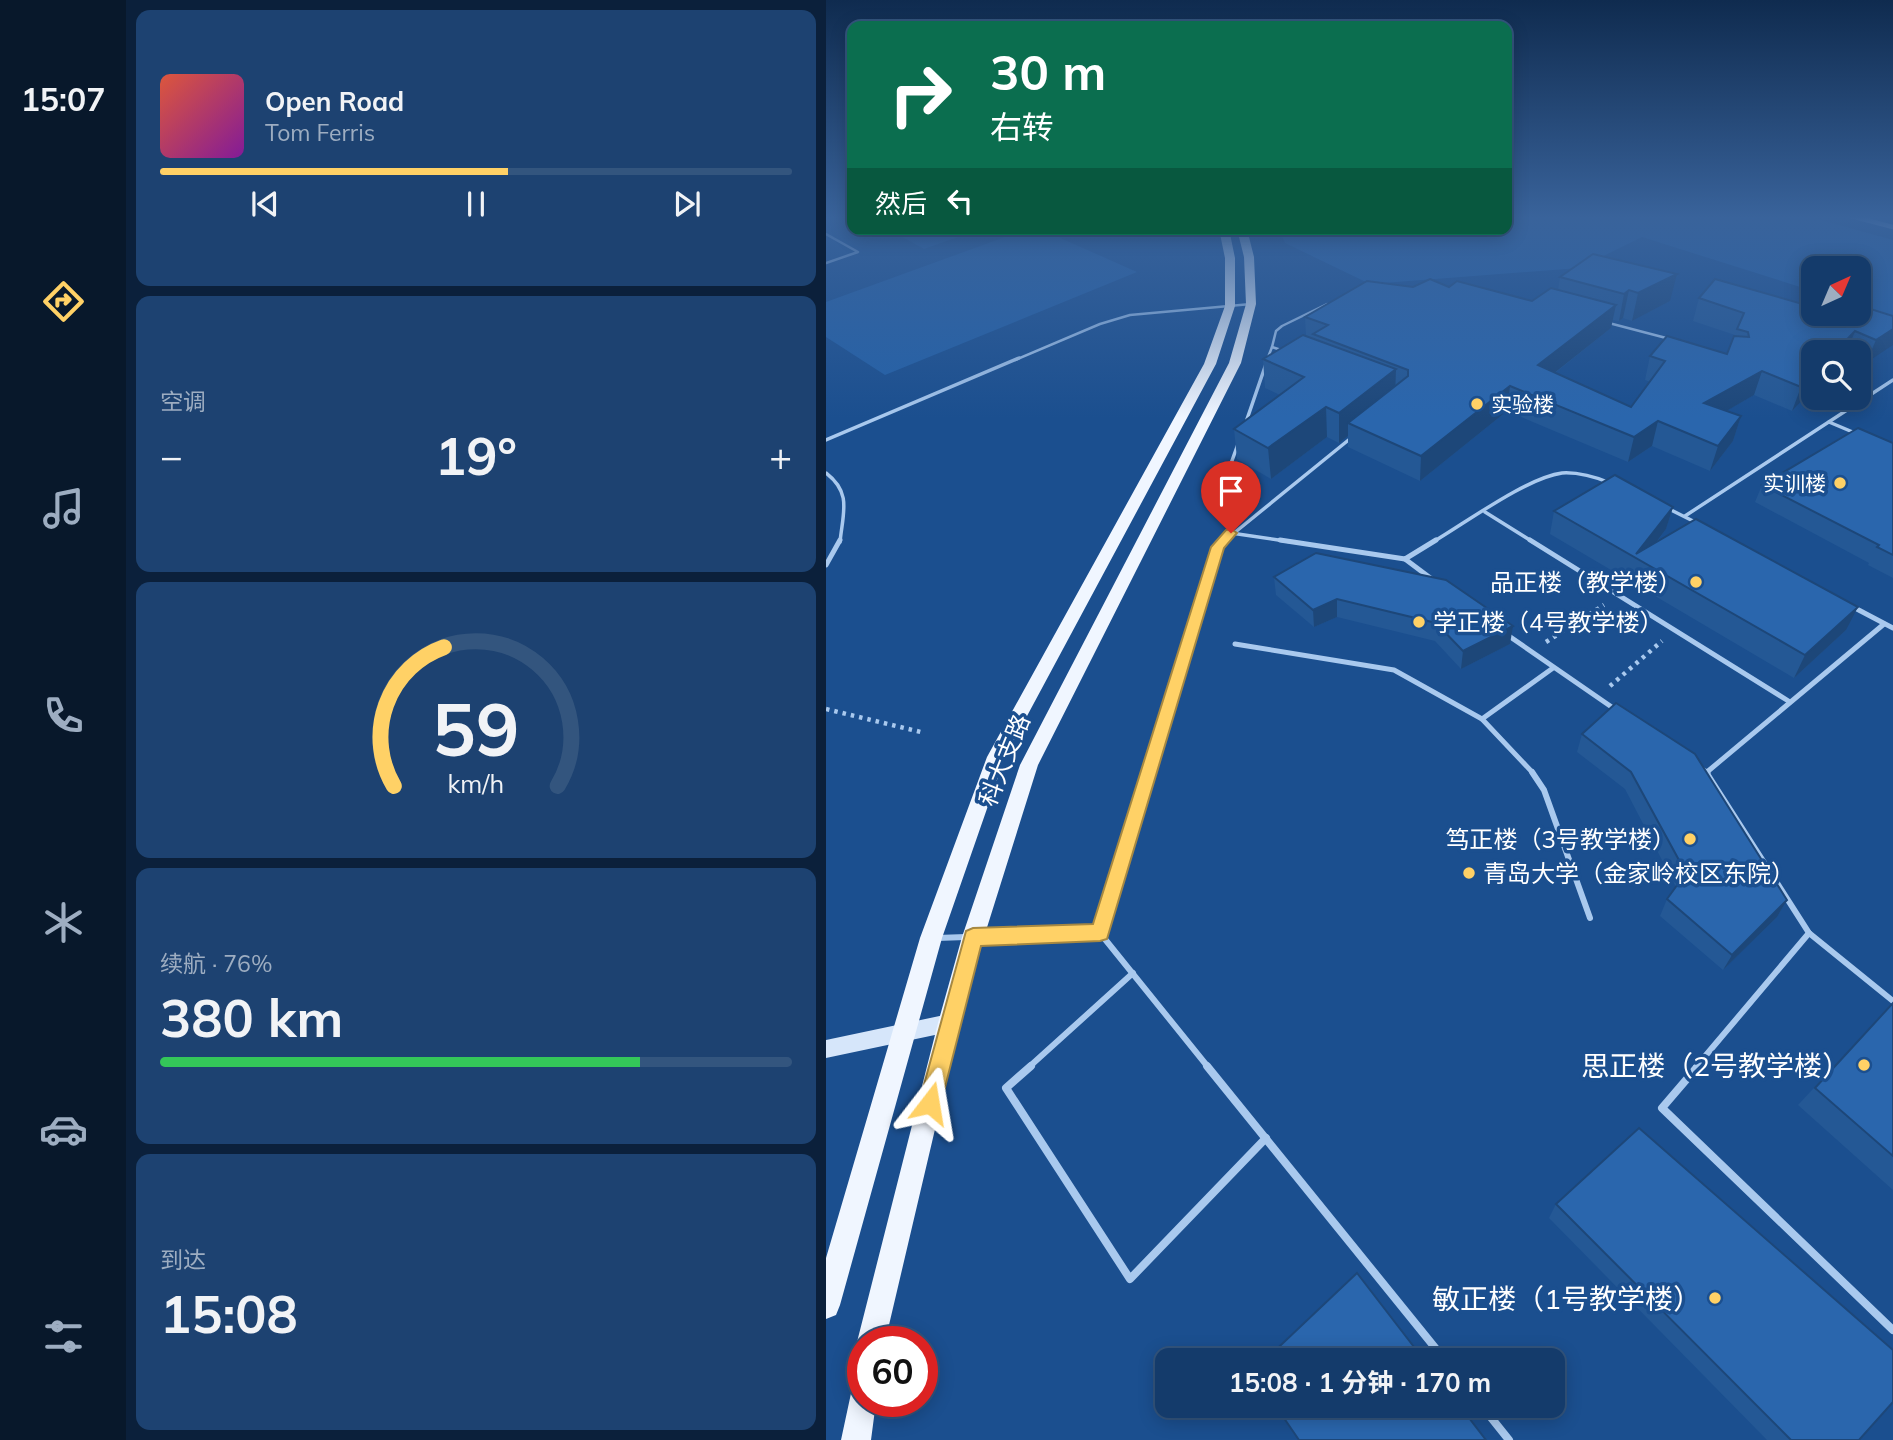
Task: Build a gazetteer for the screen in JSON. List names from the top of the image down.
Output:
{
  "streets": {
    "main road": ["科大支路"]
  },
  "places": [
    "实验楼",
    "实训楼",
    "品正楼（教学楼）",
    "学正楼（4号教学楼）",
    "笃正楼（3号教学楼）",
    "青岛大学（金家岭校区东院）",
    "思正楼（2号教学楼）",
    "敏正楼（1号教学楼）"
  ],
  "north": "top right",
  "page": {
    "tabs": "15:07",
    "turn": ["30 m", "右转"],
    "song": ["Open Road", "Tom Ferris"],
    "then": "然后",
    "tile": [
      "空调",
      ["续航 · 76%", "380 km"],
      ["到达", "15:08"]
    ],
    "heat": ["−", "19°", "+"],
    "limit": "60",
    "trip": "15:08 · 1 分钟 · 170 m",
    "gauge": ["59", "km/h"]
  }
}
